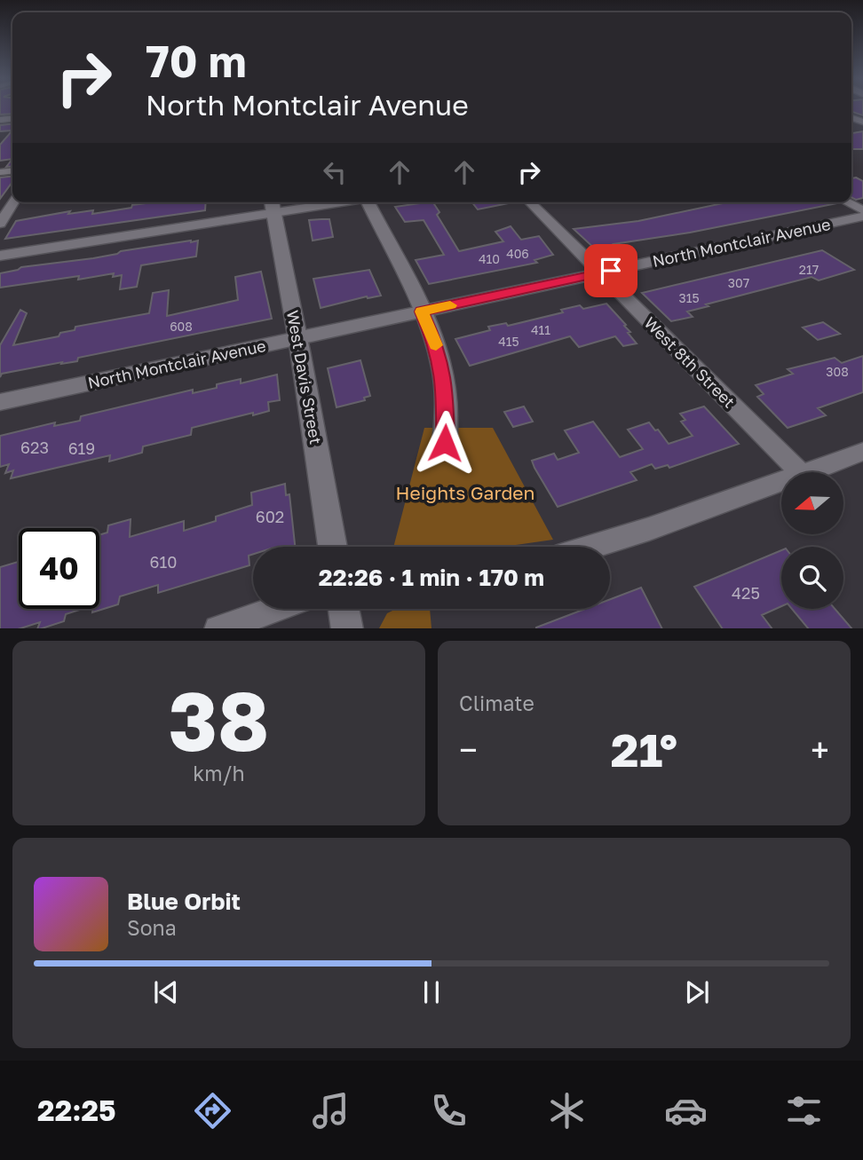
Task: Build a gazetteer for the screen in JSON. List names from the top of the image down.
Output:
{
  "streets": {
    "main road": ["West Davis Street"],
    "street": ["North Montclair Avenue", "West 8th Street"]
  },
  "crossings": [
    ["North Montclair Avenue", "West 8th Street"],
    ["North Montclair Avenue", "West Davis Street"]
  ],
  "parks": ["Heights Garden"],
  "house_numbers": [
    "406",
    "410",
    "217",
    "307",
    "315",
    "608",
    "411",
    "415",
    "308",
    "623",
    "619",
    "602",
    "610",
    "425"
  ],
  "north": "left",
  "page": {
    "turn": ["70 m", "North Montclair Avenue"],
    "limit": "40",
    "trip": "22:26 · 1 min · 170 m",
    "tile": [
      ["38", "km/h"],
      "Climate"
    ],
    "heat": ["−", "21°", "+"],
    "song": ["Blue Orbit", "Sona"],
    "tabs": "22:25"
  }
}
